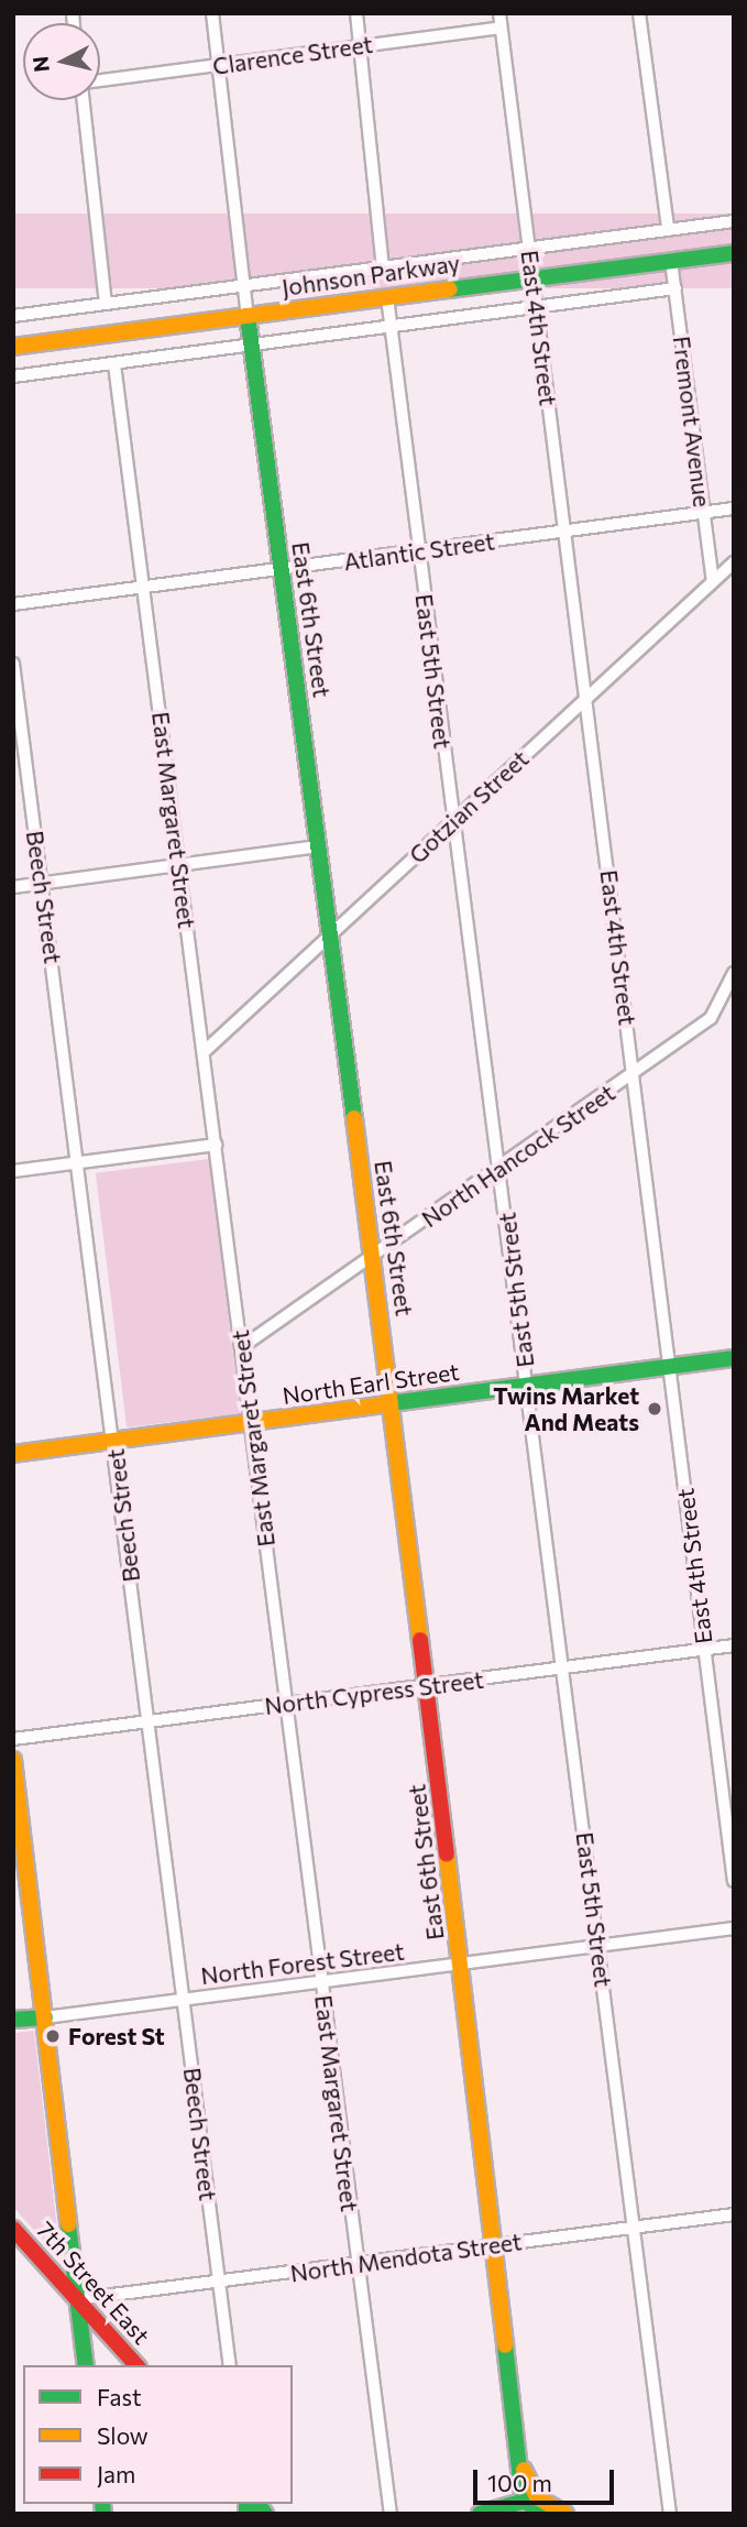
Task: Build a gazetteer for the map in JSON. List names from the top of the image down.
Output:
{
  "streets": {
    "street": [
      "Clarence Street",
      "Johnson Parkway",
      "East 4th Street",
      "Fremont Avenue",
      "Atlantic Street",
      "East 6th Street",
      "East 5th Street",
      "Gotzian Street",
      "East Margaret Street",
      "Beech Street",
      "North Hancock Street",
      "North Earl Street",
      "North Cypress Street",
      "North Forest Street",
      "North Mendota Street",
      "7th Street East"
    ]
  },
  "crossings": [
    ["Clarence Street", "East 4th Street"],
    ["Clarence Street", "East 6th Street"],
    ["Johnson Parkway", "East 4th Street"],
    ["Johnson Parkway", "Fremont Avenue"],
    ["Johnson Parkway", "East 6th Street"],
    ["Johnson Parkway", "East 5th Street"],
    ["East 4th Street", "Atlantic Street"],
    ["East 4th Street", "Gotzian Street"],
    ["East 4th Street", "North Hancock Street"],
    ["East 4th Street", "North Earl Street"],
    ["East 4th Street", "North Cypress Street"],
    ["Fremont Avenue", "Atlantic Street"],
    ["Fremont Avenue", "Gotzian Street"],
    ["Atlantic Street", "East 6th Street"],
    ["Atlantic Street", "East 5th Street"],
    ["Atlantic Street", "East Margaret Street"],
    ["East 6th Street", "Gotzian Street"],
    ["East 6th Street", "North Hancock Street"],
    ["East 6th Street", "North Earl Street"],
    ["East 6th Street", "North Cypress Street"],
    ["East 6th Street", "North Forest Street"],
    ["East 6th Street", "North Mendota Street"],
    ["East 5th Street", "Gotzian Street"],
    ["East 5th Street", "North Hancock Street"],
    ["East 5th Street", "North Earl Street"],
    ["East 5th Street", "North Cypress Street"],
    ["East 5th Street", "North Forest Street"],
    ["East 5th Street", "North Mendota Street"],
    ["Gotzian Street", "East Margaret Street"],
    ["East Margaret Street", "North Hancock Street"],
    ["East Margaret Street", "North Earl Street"],
    ["East Margaret Street", "North Cypress Street"],
    ["East Margaret Street", "North Forest Street"],
    ["East Margaret Street", "North Mendota Street"],
    ["Beech Street", "North Earl Street"],
    ["Beech Street", "North Cypress Street"],
    ["Beech Street", "North Forest Street"],
    ["Beech Street", "North Mendota Street"],
    ["North Mendota Street", "7th Street East"]
  ],
  "places": ["Twins Market And Meats", "Forest St"],
  "legend": ["Fast", "Slow", "Jam"],
  "scale_bar": "100 m",
  "north": "left"
}
